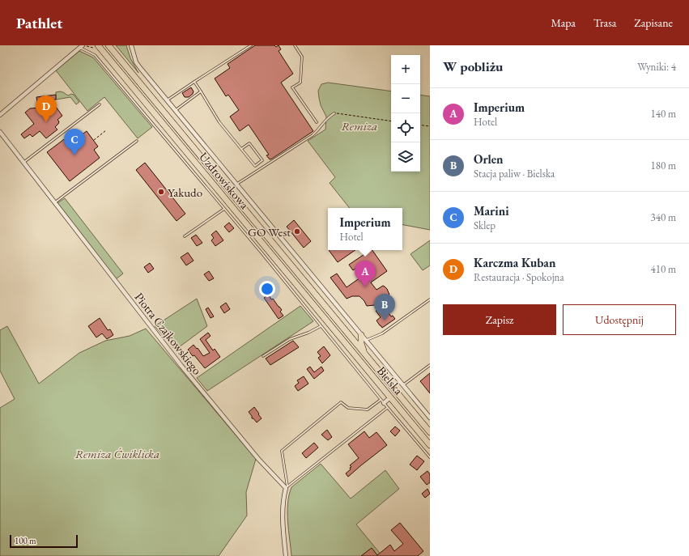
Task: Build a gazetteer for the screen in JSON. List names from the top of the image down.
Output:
{
  "streets": {
    "main road": ["Uzdrowiskowa", "Bielska"],
    "street": ["Piotra Czajkowskiego"]
  },
  "crossings": [
    ["Uzdrowiskowa", "Bielska"]
  ],
  "parks": ["Remiza", "Remiza Ćwiklicka"],
  "places": ["Yakudo", "GO West"],
  "scale_bar": "100 m",
  "page": {
    "header": "Pathlet",
    "nav": ["Mapa", "Trasa", "Zapisane"],
    "heading": ["W pobliżu", "Wyniki: 4"],
    "map_buttons": ["+", "−"],
    "list": [
      {
        "mark": "A",
        "name": "Imperium",
        "note": "Hotel",
        "value": "140 m"
      },
      {
        "mark": "B",
        "name": "Orlen",
        "note": "Stacja paliw · Bielska",
        "value": "180 m"
      },
      {
        "mark": "C",
        "name": "Marini",
        "note": "Sklep",
        "value": "340 m"
      },
      {
        "mark": "D",
        "name": "Karczma Kuban",
        "note": "Restauracja · Spokojna",
        "value": "410 m"
      }
    ],
    "pins": [
      "D",
      "C",
      "A",
      "B"
    ],
    "popup": ["Imperium", "Hotel"],
    "buttons": ["Zapisz", "Udostępnij"],
    "scale": "100 m"
  }
}
